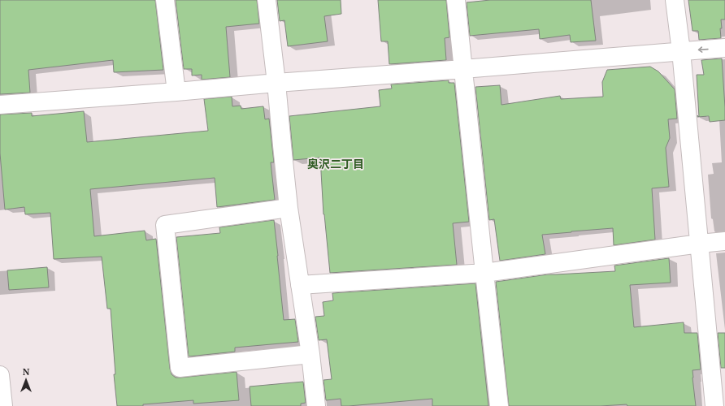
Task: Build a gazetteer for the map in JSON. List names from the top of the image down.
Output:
{
  "districts": ["奥沢二丁目"],
  "north": "top"
}
